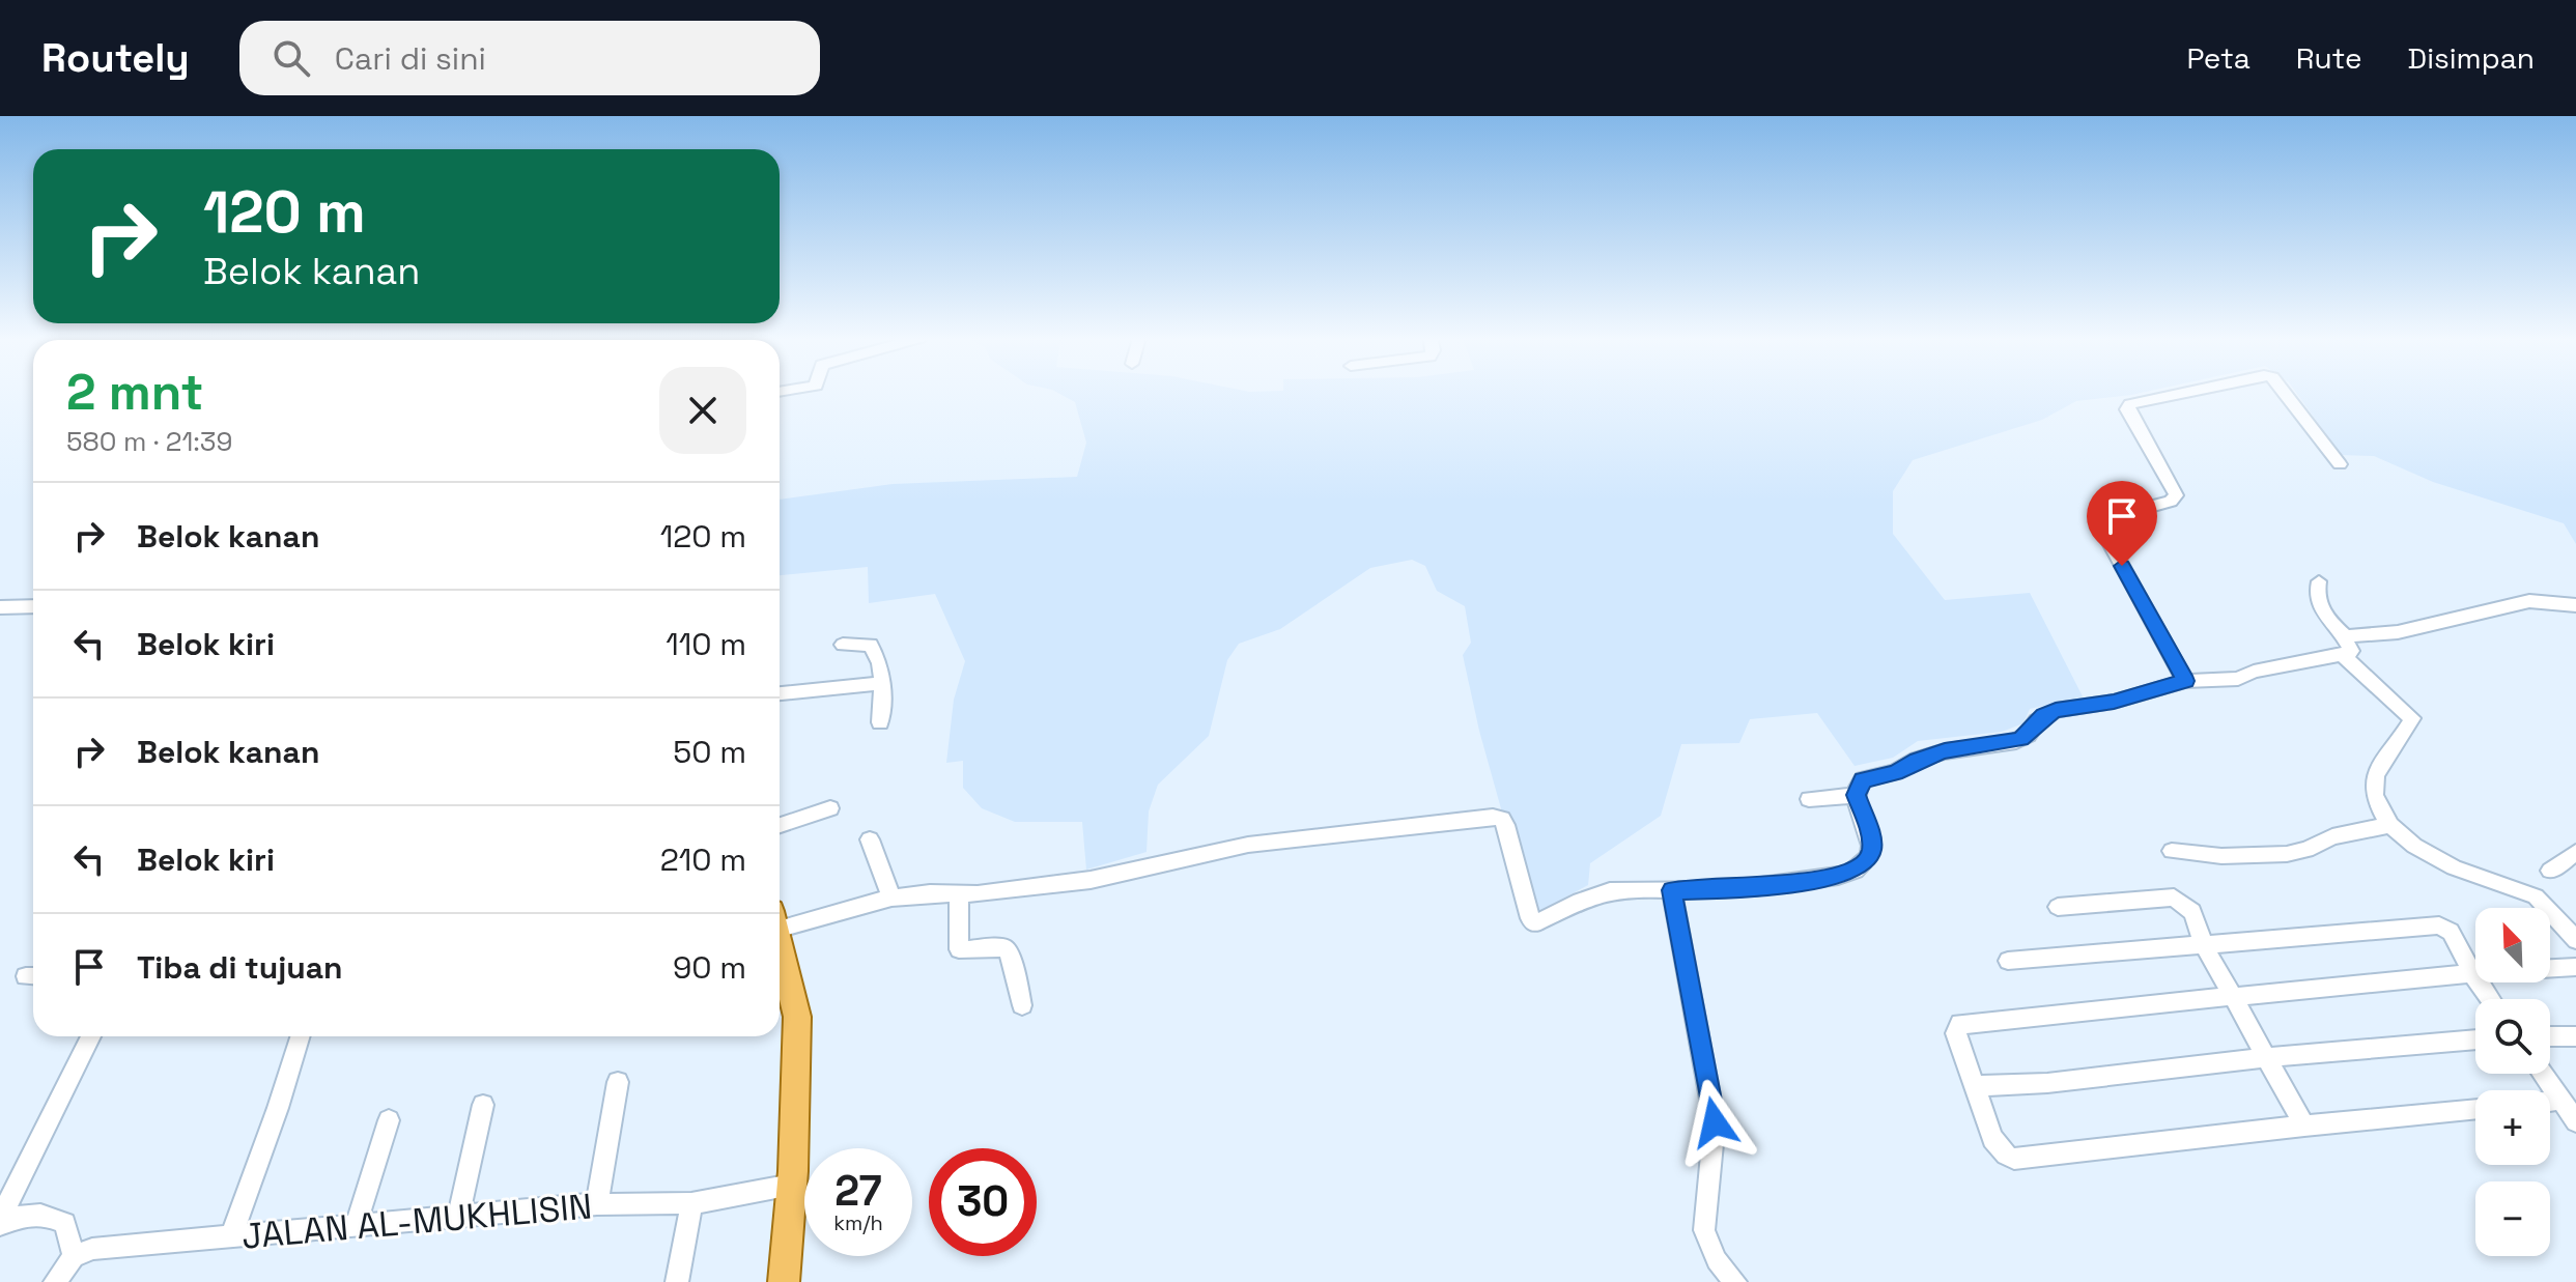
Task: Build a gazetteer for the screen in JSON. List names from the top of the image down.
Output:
{
  "streets": {
    "street": ["JALAN AL-MUKHLISIN"]
  },
  "north": "top left",
  "page": {
    "header": "Routely",
    "search": "Cari di sini",
    "nav": ["Peta", "Rute", "Disimpan"],
    "turn": ["120 m", "Belok kanan"],
    "heading": ["2 mnt", "580 m · 21:39"],
    "list": [
      {
        "name": "Belok kanan",
        "value": "120 m"
      },
      {
        "name": "Belok kiri",
        "value": "110 m"
      },
      {
        "name": "Belok kanan",
        "value": "50 m"
      },
      {
        "name": "Belok kiri",
        "value": "210 m"
      },
      {
        "name": "Tiba di tujuan",
        "value": "90 m"
      }
    ],
    "map_buttons": ["+", "−"],
    "speed": "27 km/h",
    "limit": "30"
  }
}
